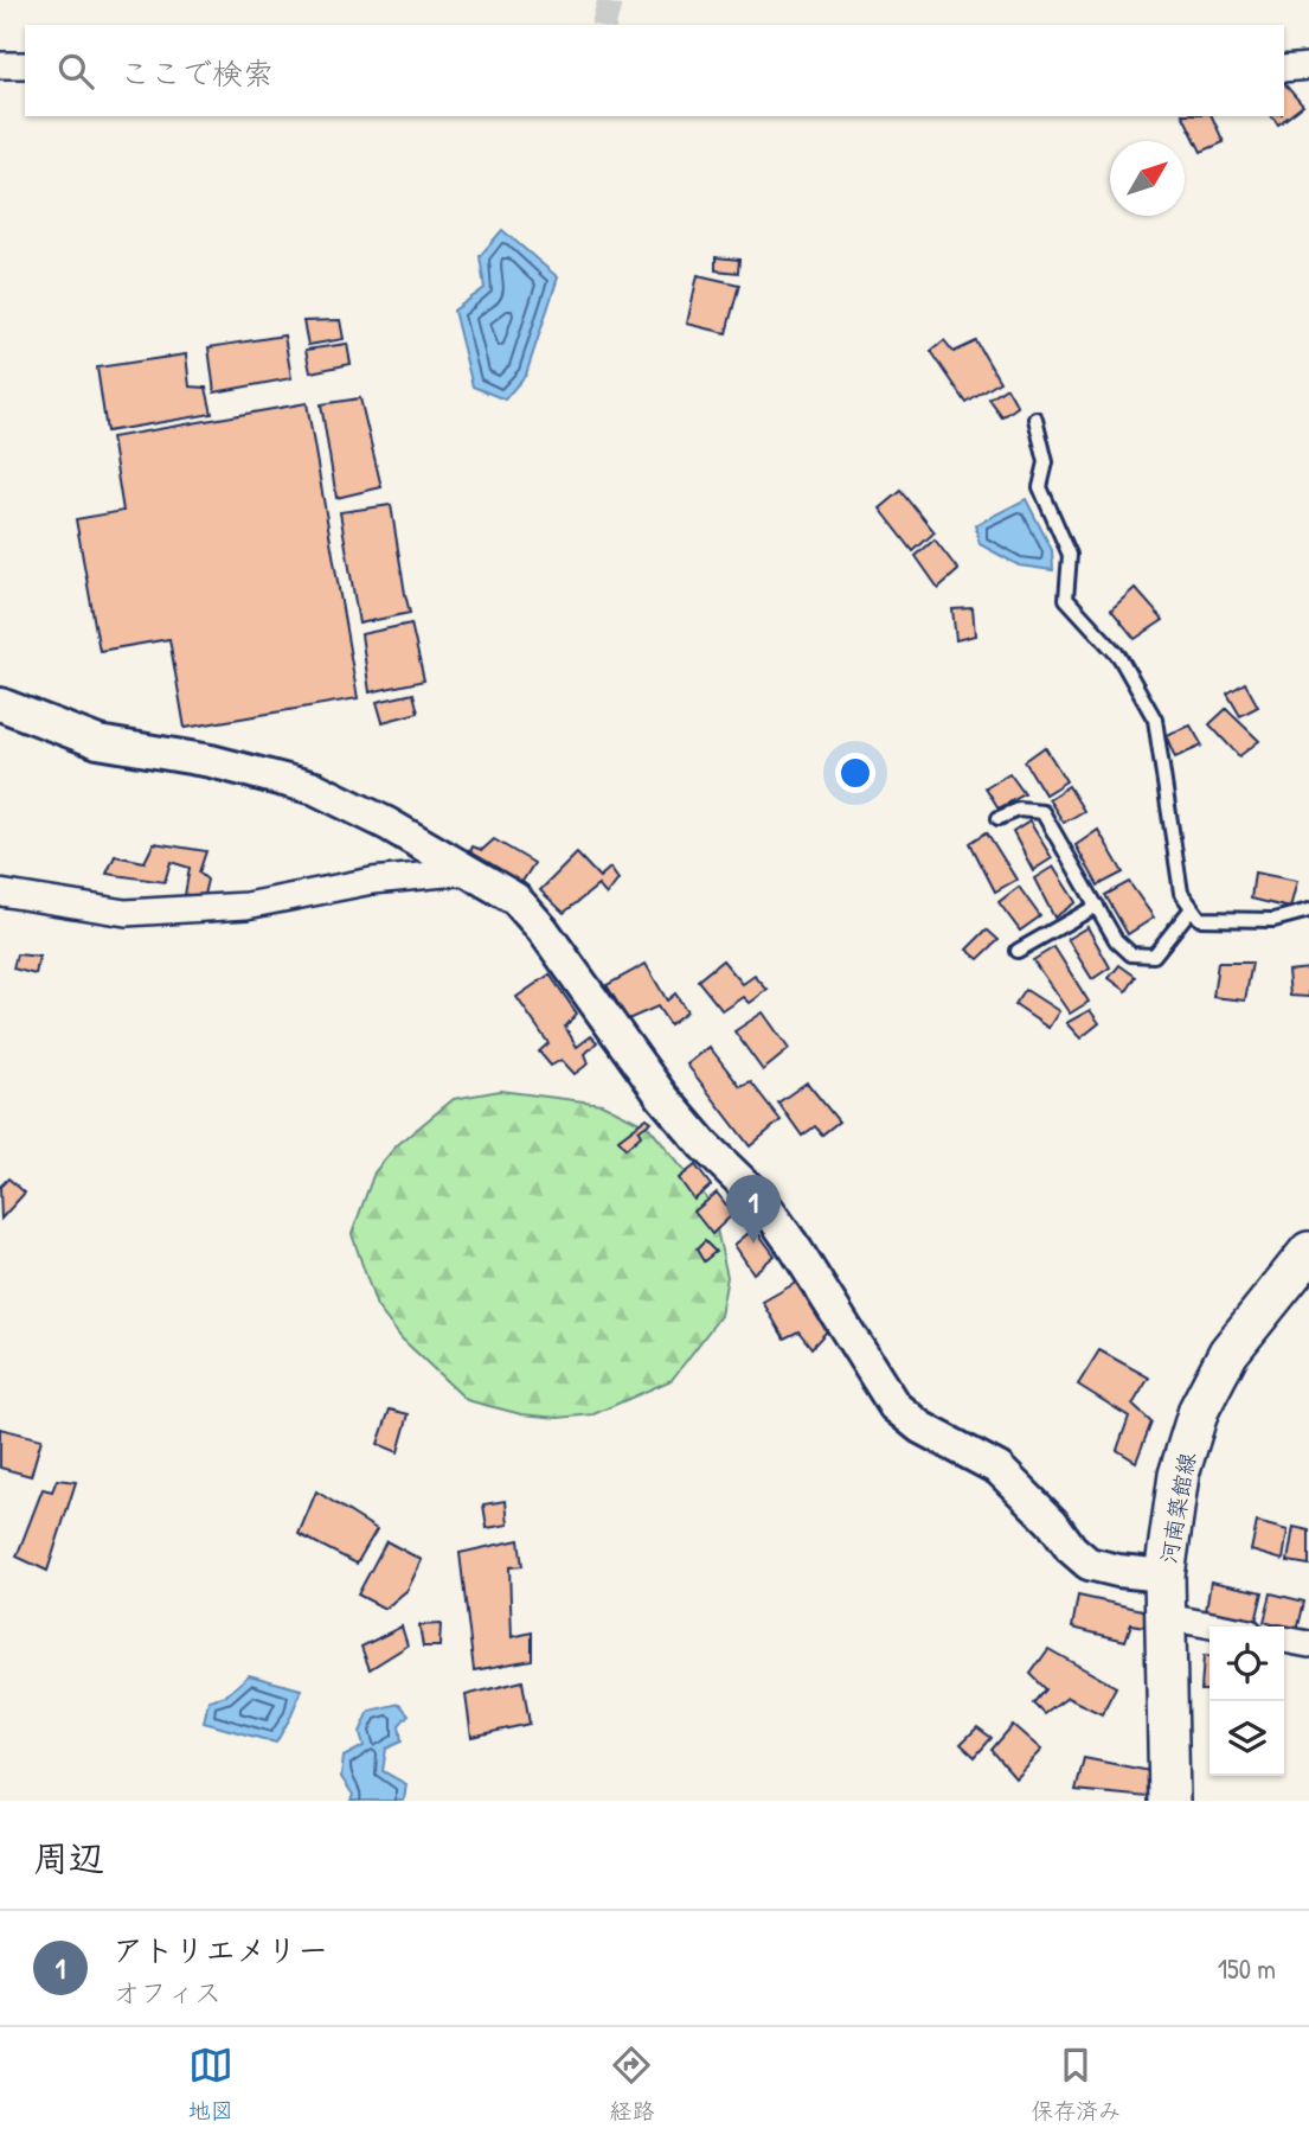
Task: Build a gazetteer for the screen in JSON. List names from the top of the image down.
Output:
{
  "streets": {
    "main road": ["河南築館線"]
  },
  "north": "top right",
  "page": {
    "search": "ここで検索",
    "pins": "1",
    "heading": "周辺",
    "list": [
      {
        "mark": "1",
        "name": "アトリエメリー",
        "note": "オフィス",
        "value": "150 m"
      }
    ],
    "nav": ["地図", "経路", "保存済み"]
  }
}
